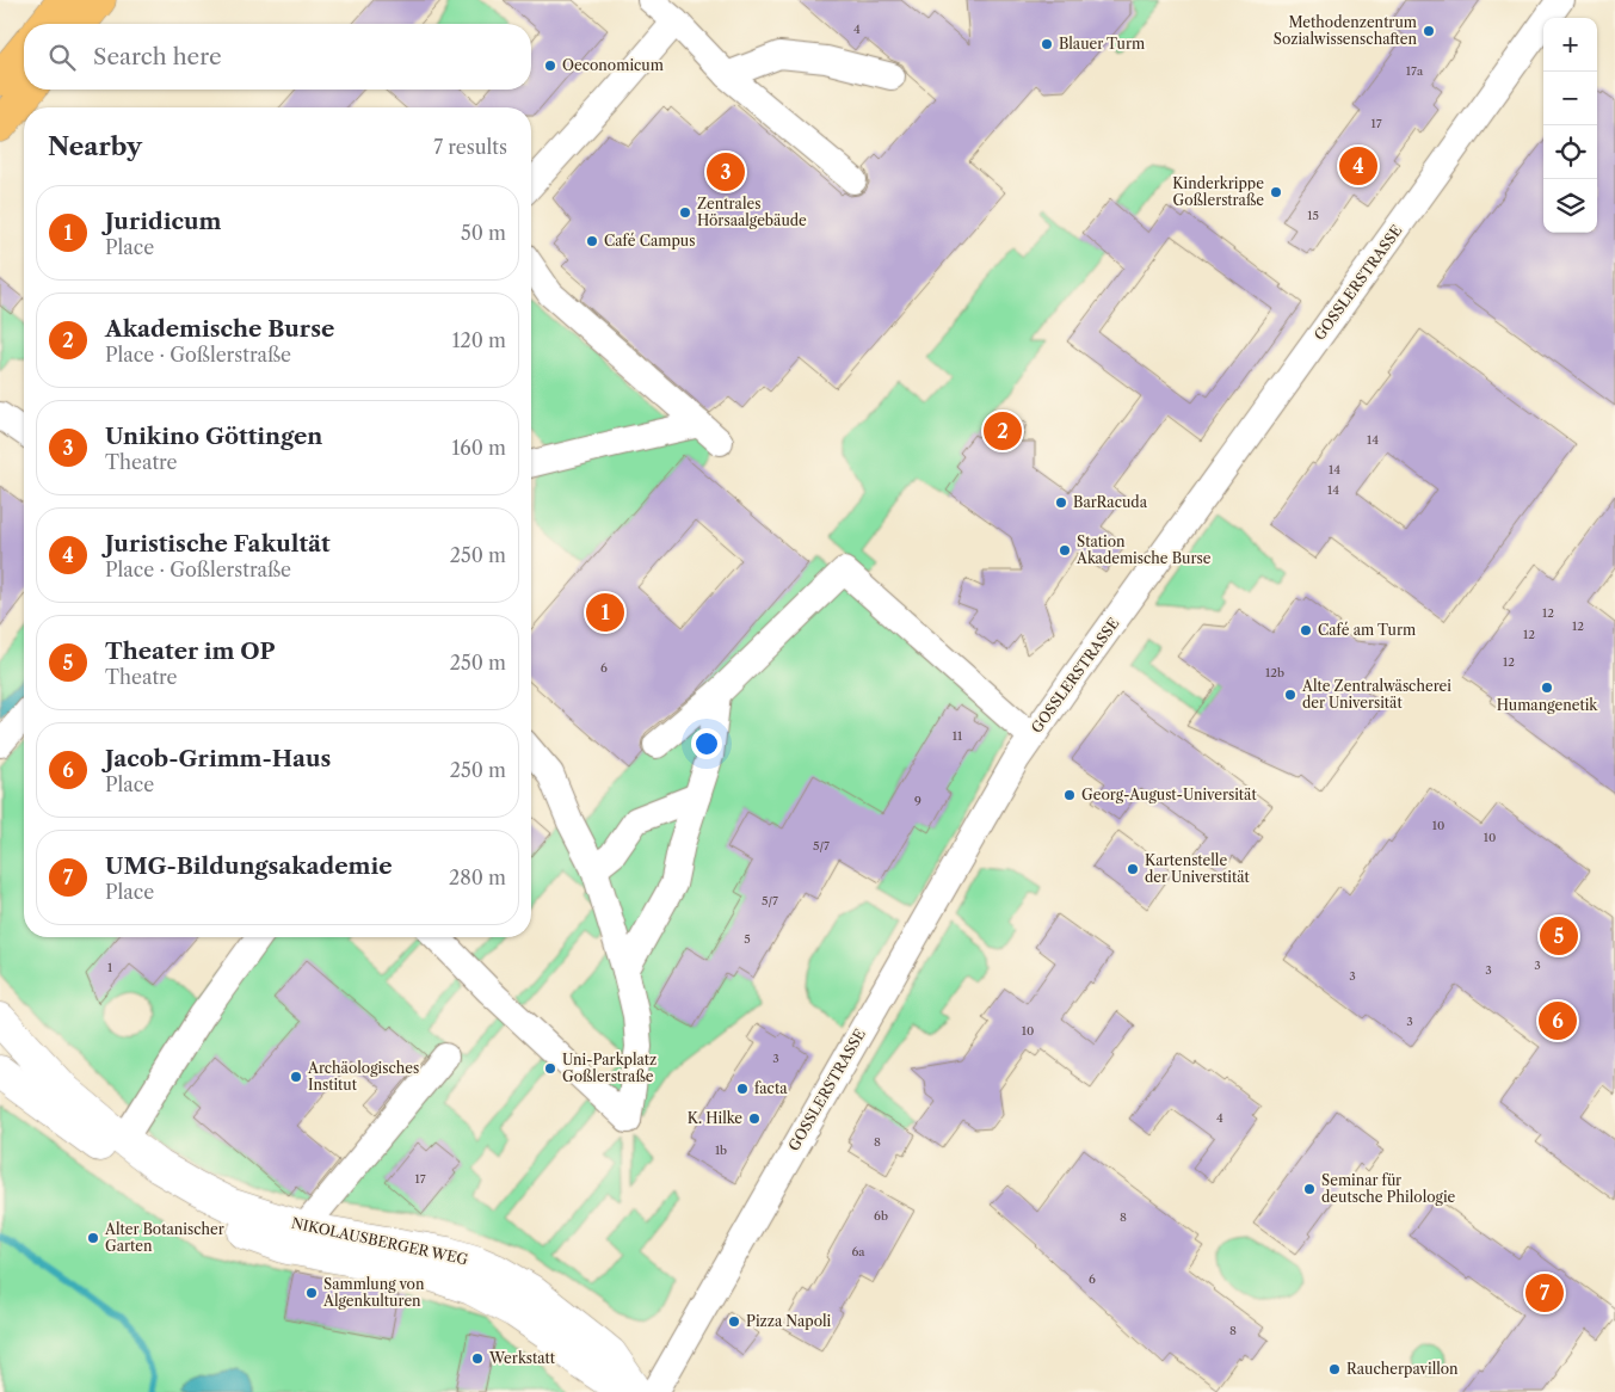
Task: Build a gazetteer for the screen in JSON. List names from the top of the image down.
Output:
{
  "streets": {
    "street": ["GOSSLERSTRASSE", "NIKOLAUSBERGER WEG"]
  },
  "places": [
    "Methodenzentrum Sozialwissenschaften",
    "Blauer Turm",
    "Oeconomicum",
    "Kinderkrippe Goßlerstraße",
    "Zentrales Hörsaalgebäude",
    "Café Campus",
    "BarRacuda",
    "Station Akademische Burse",
    "Café am Turm",
    "Humangenetik",
    "Alte Zentralwäscherei der Universität",
    "Georg-August-Universität",
    "Kartenstelle der Universtität",
    "Uni-Parkplatz Goßlerstraße",
    "Archäologisches Institut",
    "facta",
    "K. Hilke",
    "Seminar für deutsche Philologie",
    "Alter Botanischer Garten",
    "Sammlung von Algenkulturen",
    "Pizza Napoli",
    "Werkstatt",
    "Raucherpavillon"
  ],
  "house_numbers": [
    "4",
    "17a",
    "17",
    "15",
    "14",
    "14",
    "14",
    "12",
    "12",
    "12",
    "12",
    "6",
    "12b",
    "11",
    "9",
    "10",
    "10",
    "5/7",
    "5/7",
    "5",
    "3",
    "1",
    "3",
    "3",
    "3",
    "10",
    "3",
    "4",
    "8",
    "1b",
    "17",
    "6b",
    "8",
    "6a",
    "6",
    "8"
  ],
  "page": {
    "map_buttons": ["+", "−"],
    "search": "Search here",
    "heading": ["Nearby", "7 results"],
    "pins": [
      "4",
      "3",
      "2",
      "1",
      "5",
      "6",
      "7"
    ],
    "list": [
      {
        "mark": "1",
        "name": "Juridicum",
        "note": "Place",
        "value": "50 m"
      },
      {
        "mark": "2",
        "name": "Akademische Burse",
        "note": "Place · Goßlerstraße",
        "value": "120 m"
      },
      {
        "mark": "3",
        "name": "Unikino Göttingen",
        "note": "Theatre",
        "value": "160 m"
      },
      {
        "mark": "4",
        "name": "Juristische Fakultät",
        "note": "Place · Goßlerstraße",
        "value": "250 m"
      },
      {
        "mark": "5",
        "name": "Theater im OP",
        "note": "Theatre",
        "value": "250 m"
      },
      {
        "mark": "6",
        "name": "Jacob-Grimm-Haus",
        "note": "Place",
        "value": "250 m"
      },
      {
        "mark": "7",
        "name": "UMG-Bildungsakademie",
        "note": "Place",
        "value": "280 m"
      }
    ]
  }
}
